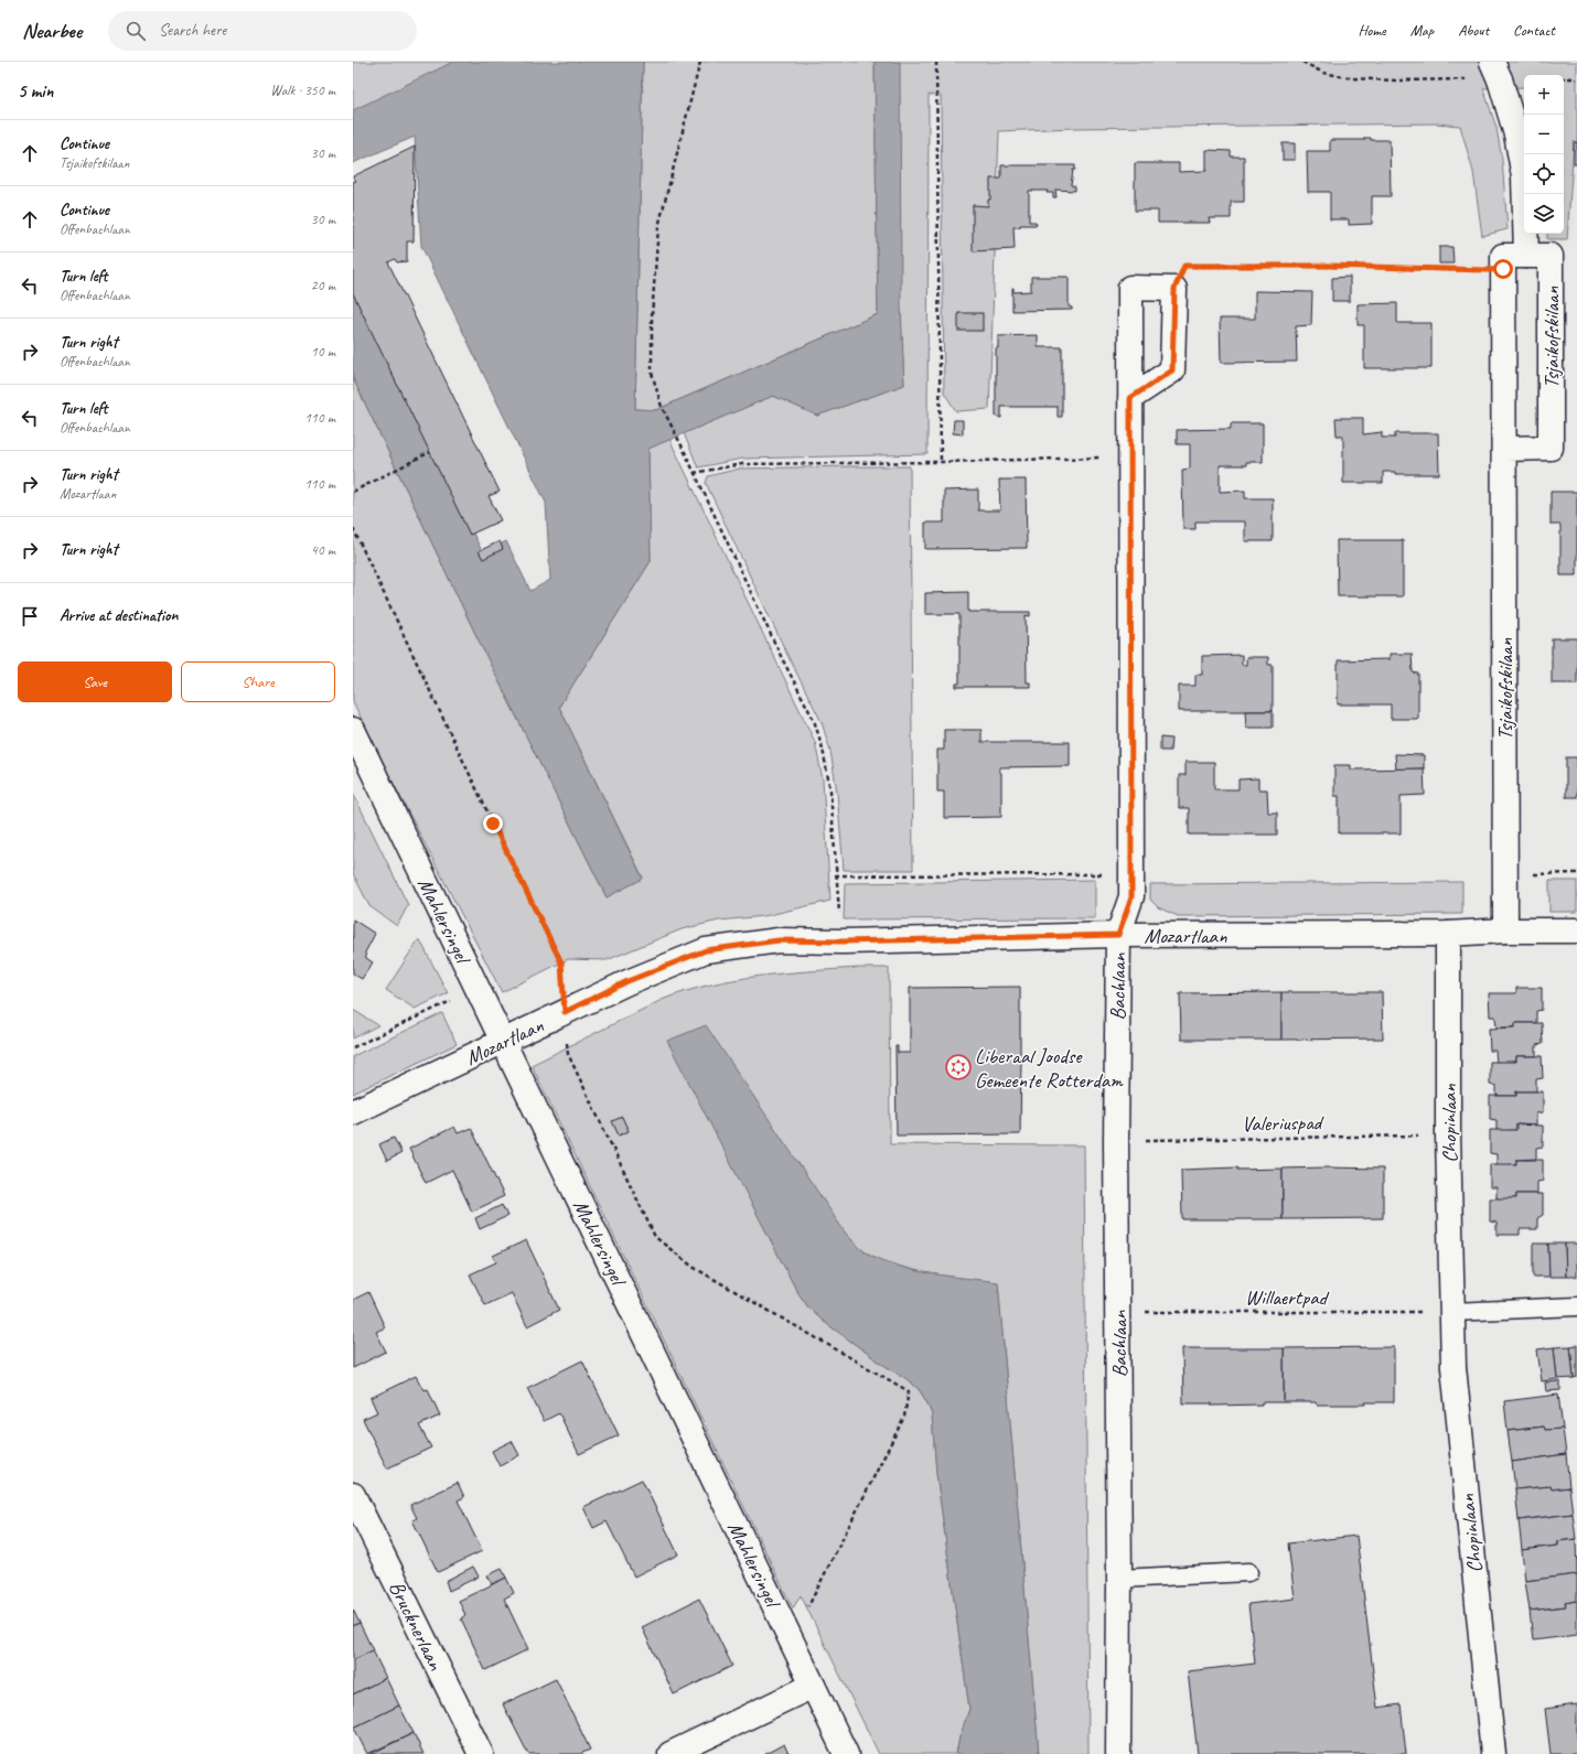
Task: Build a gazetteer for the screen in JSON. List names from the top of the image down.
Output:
{
  "streets": {
    "street": [
      "Tsjaikofskilaan",
      "Mahlersingel",
      "Mozartlaan",
      "Bachlaan",
      "Chopinlaan",
      "Brucknerlaan"
    ],
    "path": ["Valeriuspad", "Willaertpad"]
  },
  "crossings": [
    ["Tsjaikofskilaan", "Mozartlaan"],
    ["Mahlersingel", "Mozartlaan"],
    ["Mozartlaan", "Bachlaan"],
    ["Mozartlaan", "Chopinlaan"],
    ["Bachlaan", "Valeriuspad"],
    ["Bachlaan", "Willaertpad"],
    ["Valeriuspad", "Chopinlaan"],
    ["Chopinlaan", "Willaertpad"]
  ],
  "places": {
    "synagogue": ["Liberaal Joodse Gemeente Rotterdam"]
  },
  "page": {
    "header": "Nearbee",
    "search": "Search here",
    "nav": [
      "Home",
      "Map",
      "About",
      "Contact"
    ],
    "heading": ["5 min", "Walk · 350 m"],
    "map_buttons": ["+", "−"],
    "list": [
      ["Continue", "Tsjaikofskilaan", "30 m"],
      ["Continue", "Offenbachlaan", "30 m"],
      ["Turn left", "Offenbachlaan", "20 m"],
      ["Turn right", "Offenbachlaan", "10 m"],
      ["Turn left", "Offenbachlaan", "110 m"],
      ["Turn right", "Mozartlaan", "110 m"],
      ["Turn right", "40 m"],
      "Arrive at destination"
    ],
    "buttons": ["Save", "Share"]
  }
}
